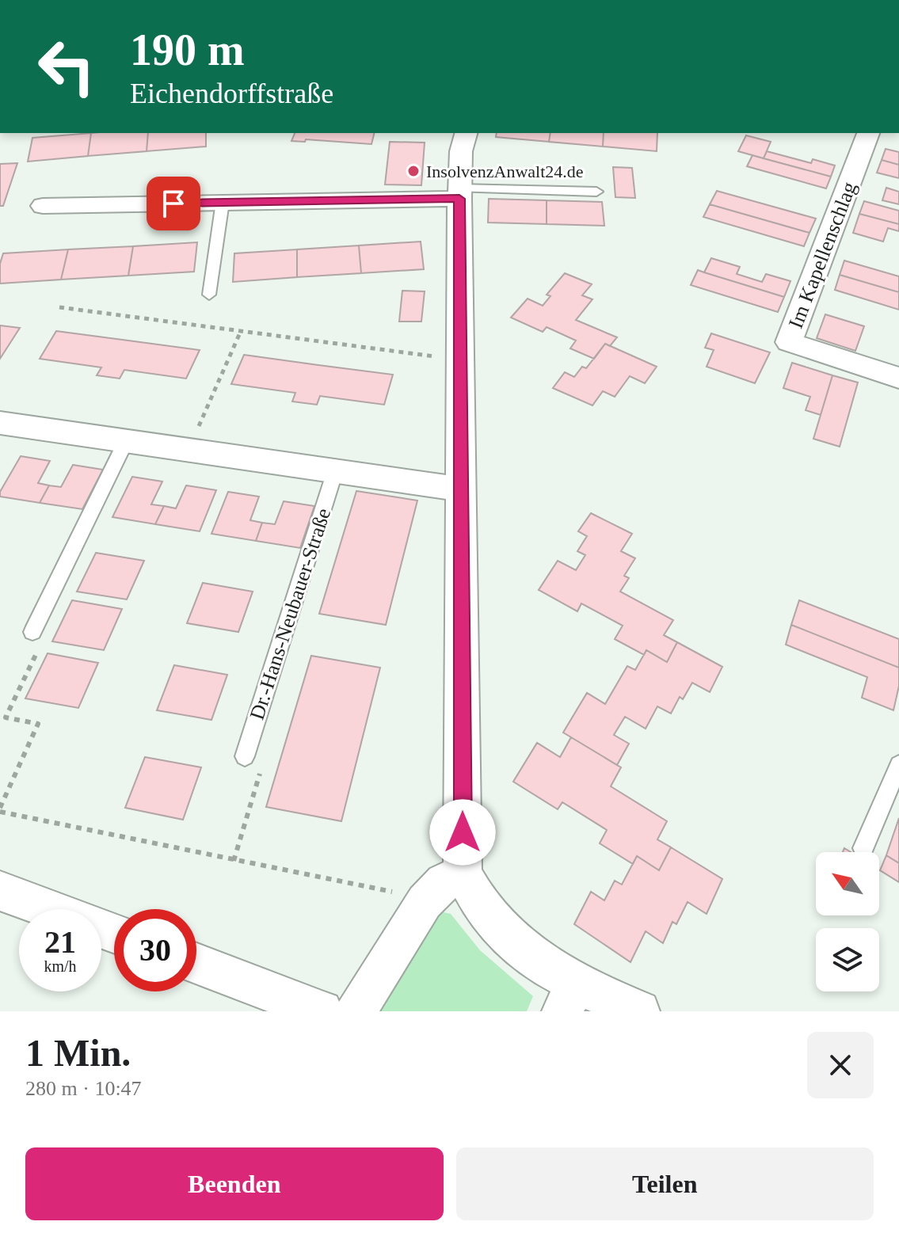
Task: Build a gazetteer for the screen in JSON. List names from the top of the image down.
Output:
{
  "streets": {
    "street": ["Im Kapellenschlag"],
    "lane": ["Dr.-Hans-Neubauer-Straße"]
  },
  "places": ["InsolvenzAnwalt24.de"],
  "north": "top left",
  "page": {
    "turn": ["190 m", "Eichendorffstraße"],
    "speed": "21 km/h",
    "limit": "30",
    "heading": ["1 Min.", "280 m · 10:47"],
    "buttons": ["Beenden", "Teilen"]
  }
}
